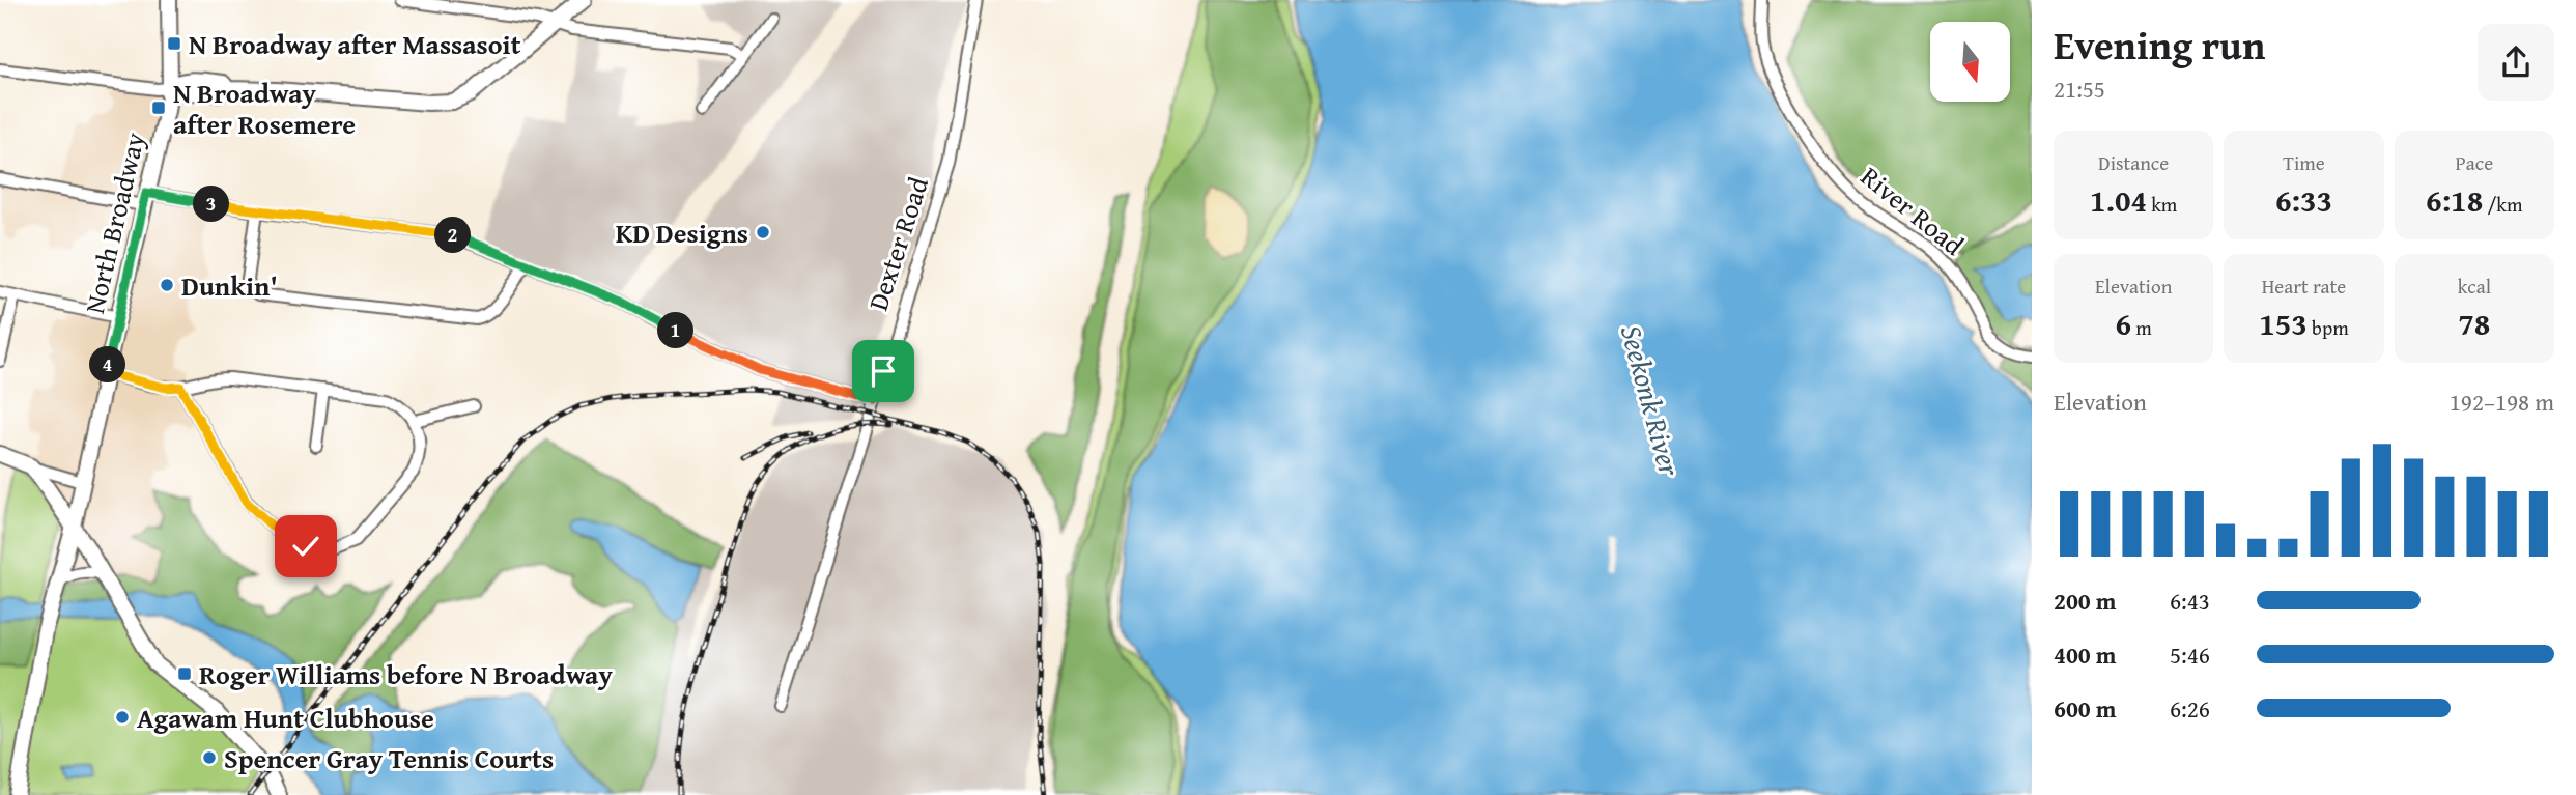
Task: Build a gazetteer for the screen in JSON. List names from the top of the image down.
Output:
{
  "streets": {
    "main road": ["North Broadway"],
    "street": ["River Road", "Dexter Road"]
  },
  "water": ["Seekonk River"],
  "places": {
    "transit": ["N Broadway after Massasoit", "N Broadway after Rosemere", "Roger Williams before N Broadway"],
    "other": [
      "KD Designs",
      "Dunkin'",
      "Agawam Hunt Clubhouse",
      "Spencer Gray Tennis Courts"
    ]
  },
  "north": "bottom",
  "page": {
    "heading": ["Evening run", "21:55"],
    "stats": [
      ["Distance", "1.04 km"],
      ["Time", "6:33"],
      ["Pace", "6:18 /km"],
      ["Elevation", "6 m"],
      ["Heart rate", "153 bpm"],
      ["kcal", "78"]
    ],
    "pins": [
      "3",
      "2",
      "1",
      "4"
    ],
    "chart": ["Elevation", "192–198 m"],
    "list": [
      {
        "name": "200 m",
        "note": "6:43"
      },
      {
        "name": "400 m",
        "note": "5:46"
      },
      {
        "name": "600 m",
        "note": "6:26"
      }
    ]
  }
}
